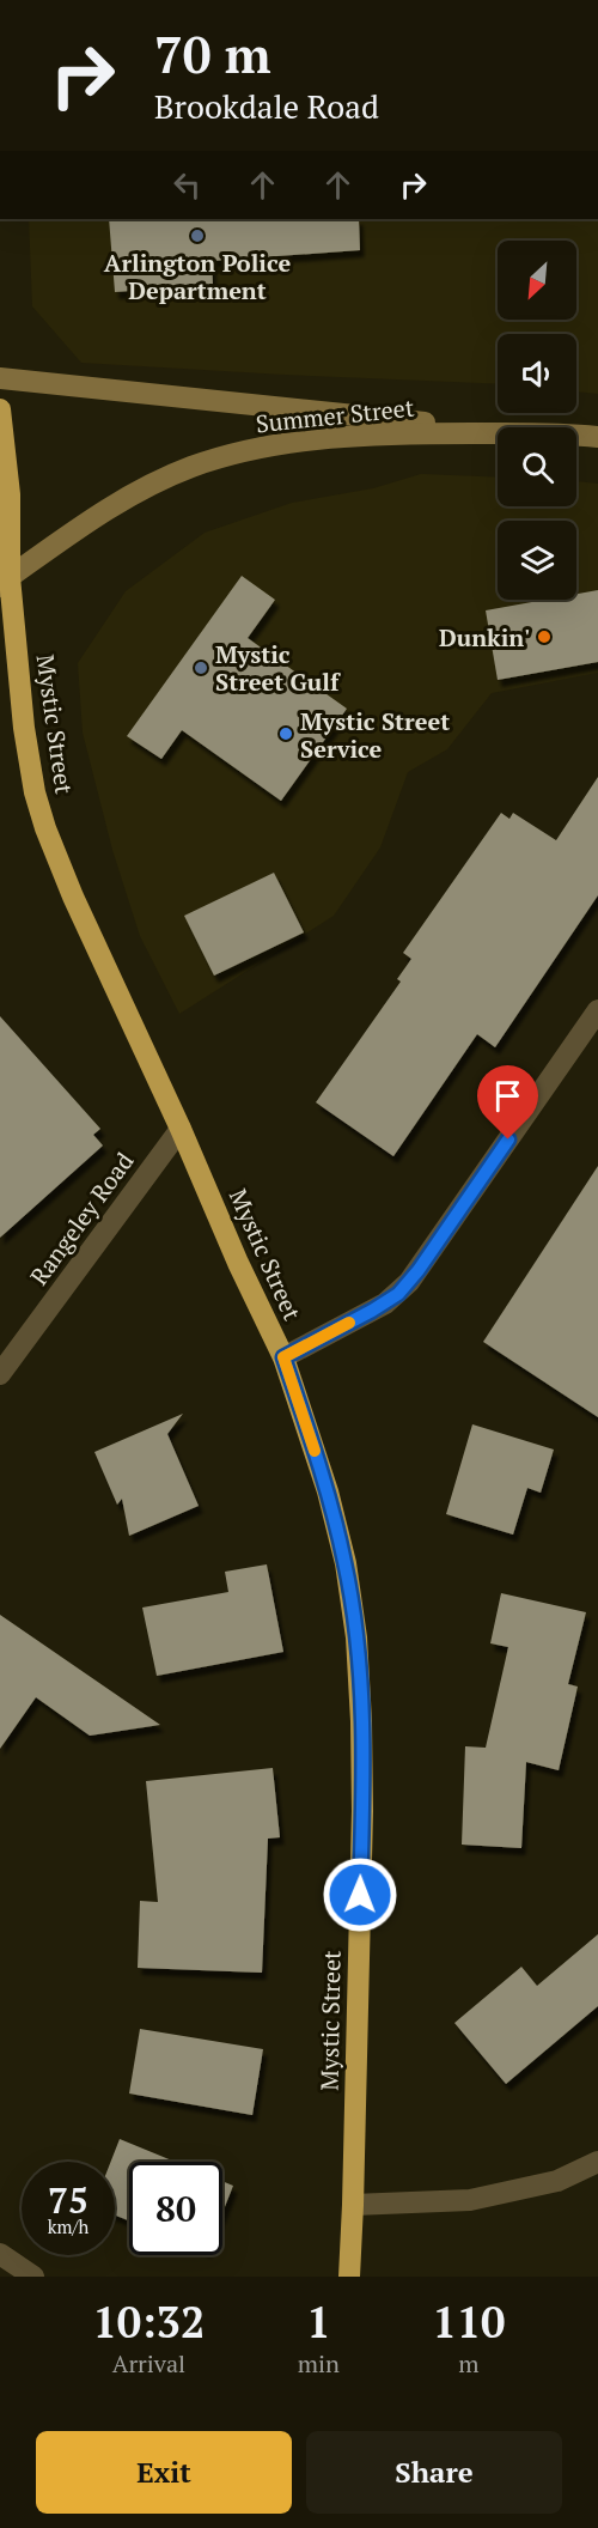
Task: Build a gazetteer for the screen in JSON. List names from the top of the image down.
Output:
{
  "streets": {
    "highway": ["Mystic Street"],
    "main road": ["Summer Street"],
    "street": ["Rangeley Road"]
  },
  "crossings": [
    ["Summer Street", "Mystic Street"],
    ["Mystic Street", "Rangeley Road"]
  ],
  "places": [
    "Arlington Police Department",
    "Dunkin'",
    "Mystic Street Gulf",
    "Mystic Street Service"
  ],
  "north": "bottom left",
  "page": {
    "turn": ["70 m", "Brookdale Road"],
    "speed": "75 km/h",
    "limit": "80",
    "eta": [
      "10:32",
      "Arrival",
      "1",
      "min",
      "110",
      "m"
    ],
    "buttons": ["Exit", "Share"]
  }
}
